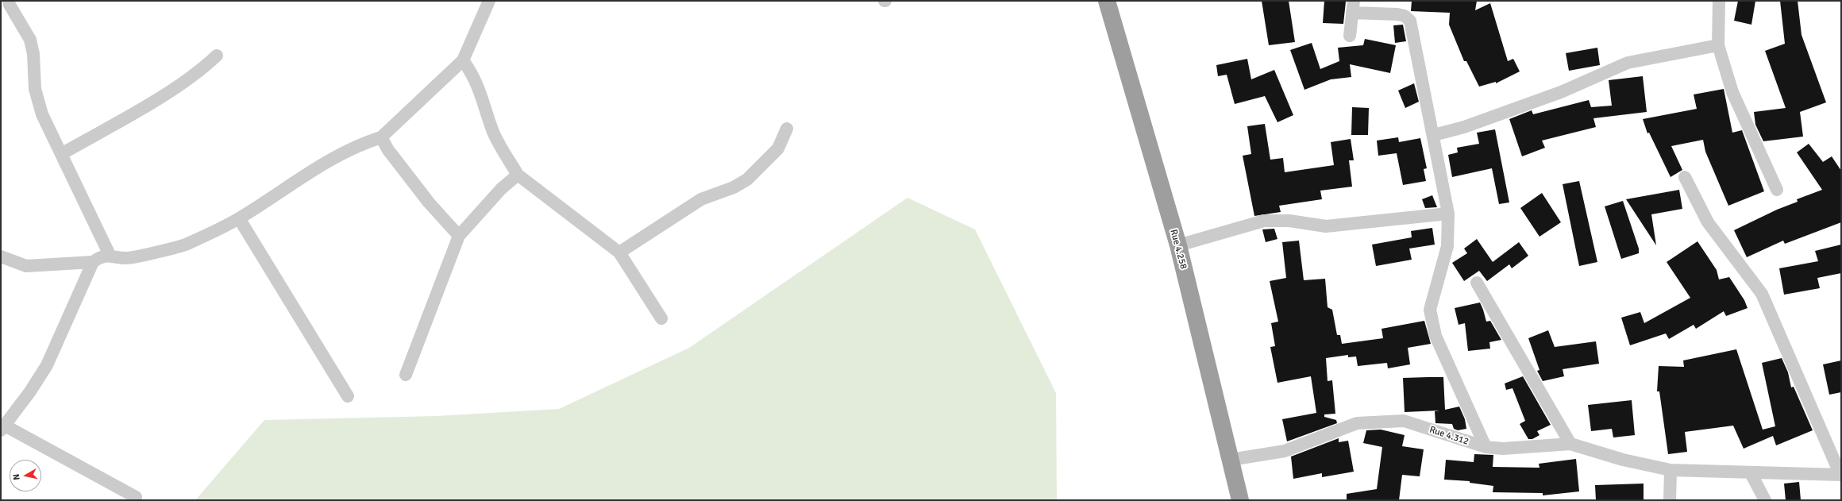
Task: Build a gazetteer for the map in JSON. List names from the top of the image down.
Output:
{
  "streets": {
    "highway": ["Rue 4.258"],
    "street": ["Rue 4.312"]
  },
  "crossings": [
    ["Rue 4.258", "Rue 4.312"]
  ],
  "north": "left"
}
